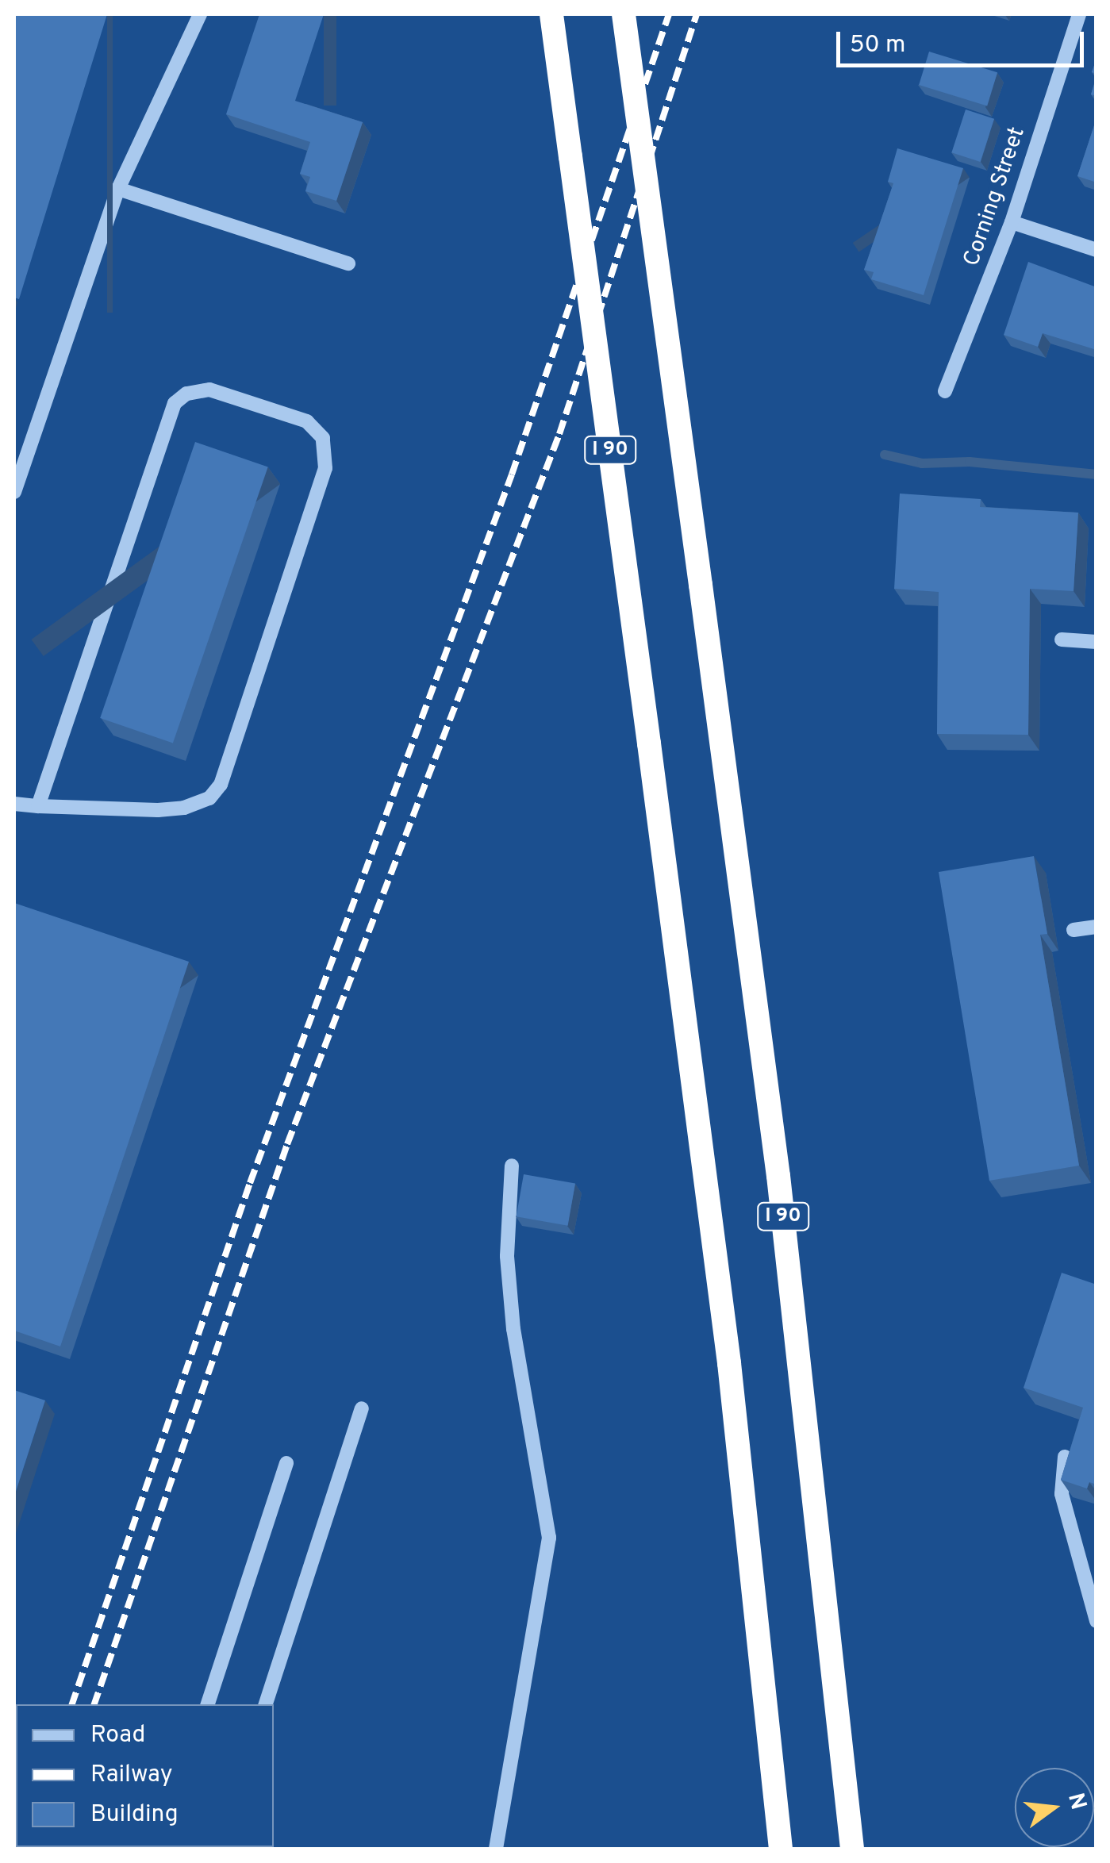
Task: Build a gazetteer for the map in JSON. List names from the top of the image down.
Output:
{
  "streets": {
    "highway": ["I 90"],
    "street": ["Corning Street"]
  },
  "legend": ["Road", "Railway", "Building"],
  "scale_bar": "50 m",
  "north": "right"
}
